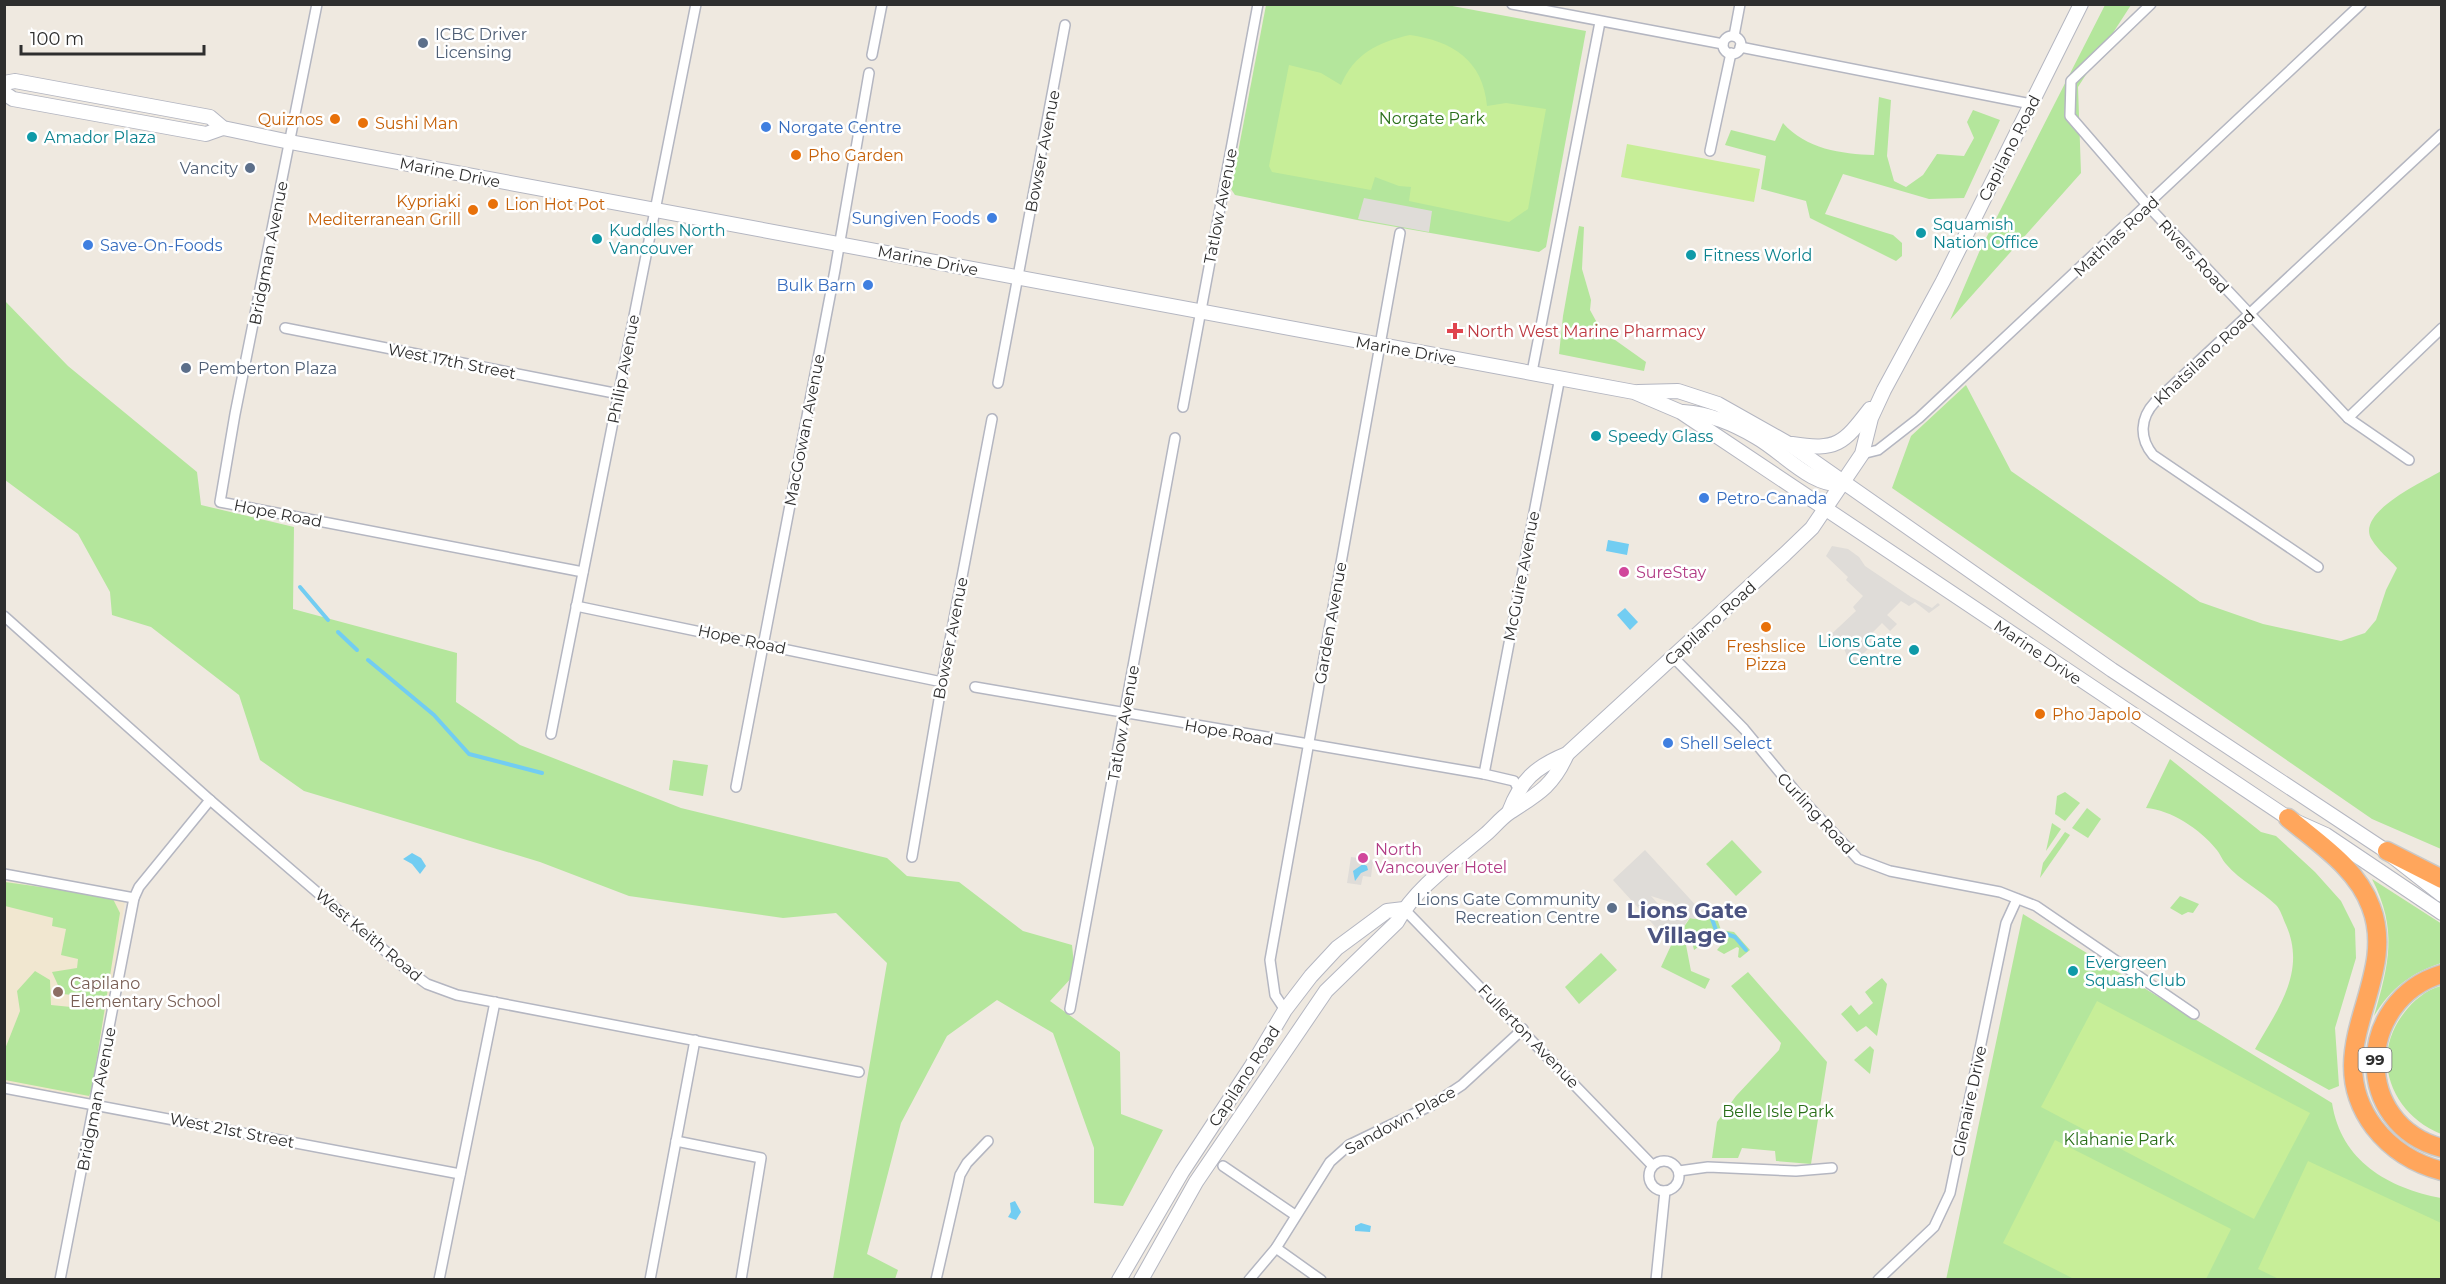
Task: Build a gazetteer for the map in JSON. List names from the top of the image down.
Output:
{
  "streets": {
    "highway": ["99"],
    "main road": ["Capilano Road", "Marine Drive"],
    "street": [
      "Bowser Avenue",
      "Tatlow Avenue",
      "Mathias Road",
      "Bridgman Avenue",
      "Rivers Road",
      "Khatsilano Road",
      "West 17th Street",
      "Philip Avenue",
      "MacGowan Avenue",
      "Hope Road",
      "McGuire Avenue",
      "Garden Avenue",
      "Curling Road",
      "West Keith Road",
      "Fullerton Avenue",
      "Glenaire Drive",
      "Sandown Place",
      "West 21st Street"
    ]
  },
  "crossings": [
    ["Capilano Road", "Marine Drive"],
    ["Capilano Road", "Mathias Road"],
    ["Capilano Road", "Hope Road"],
    ["Capilano Road", "Garden Avenue"],
    ["Capilano Road", "Curling Road"],
    ["Capilano Road", "Fullerton Avenue"],
    ["Bowser Avenue", "Marine Drive"],
    ["Bowser Avenue", "Hope Road"],
    ["Marine Drive", "Tatlow Avenue"],
    ["Marine Drive", "Bridgman Avenue"],
    ["Marine Drive", "Philip Avenue"],
    ["Marine Drive", "MacGowan Avenue"],
    ["Marine Drive", "McGuire Avenue"],
    ["Marine Drive", "Garden Avenue"],
    ["Tatlow Avenue", "Hope Road"],
    ["Mathias Road", "Rivers Road"],
    ["Bridgman Avenue", "Hope Road"],
    ["Bridgman Avenue", "West Keith Road"],
    ["Bridgman Avenue", "West 21st Street"],
    ["Rivers Road", "Khatsilano Road"],
    ["West 17th Street", "Philip Avenue"],
    ["Philip Avenue", "Hope Road"],
    ["MacGowan Avenue", "Hope Road"],
    ["Hope Road", "McGuire Avenue"],
    ["Hope Road", "Garden Avenue"],
    ["Curling Road", "Glenaire Drive"],
    ["Fullerton Avenue", "Sandown Place"]
  ],
  "districts": ["Lions Gate Village"],
  "parks": ["Norgate Park", "Belle Isle Park", "Klahanie Park"],
  "places": {
    "other": [
      "ICBC Driver Licensing",
      "Quiznos",
      "Sushi Man",
      "Norgate Centre",
      "Amador Plaza",
      "Pho Garden",
      "Vancity",
      "Lion Hot Pot",
      "Kypriaki Mediterranean Grill",
      "Sungiven Foods",
      "Squamish Nation Office",
      "Kuddles North Vancouver",
      "Save-On-Foods",
      "Fitness World",
      "Bulk Barn",
      "Pemberton Plaza",
      "Speedy Glass",
      "Petro-Canada",
      "SureStay",
      "Freshslice Pizza",
      "Lions Gate Centre",
      "Pho Japolo",
      "Shell Select",
      "North Vancouver Hotel",
      "Lions Gate Community Recreation Centre",
      "Evergreen Squash Club",
      "Capilano Elementary School"
    ],
    "health": ["North West Marine Pharmacy"]
  },
  "scale_bar": "100 m"
}
